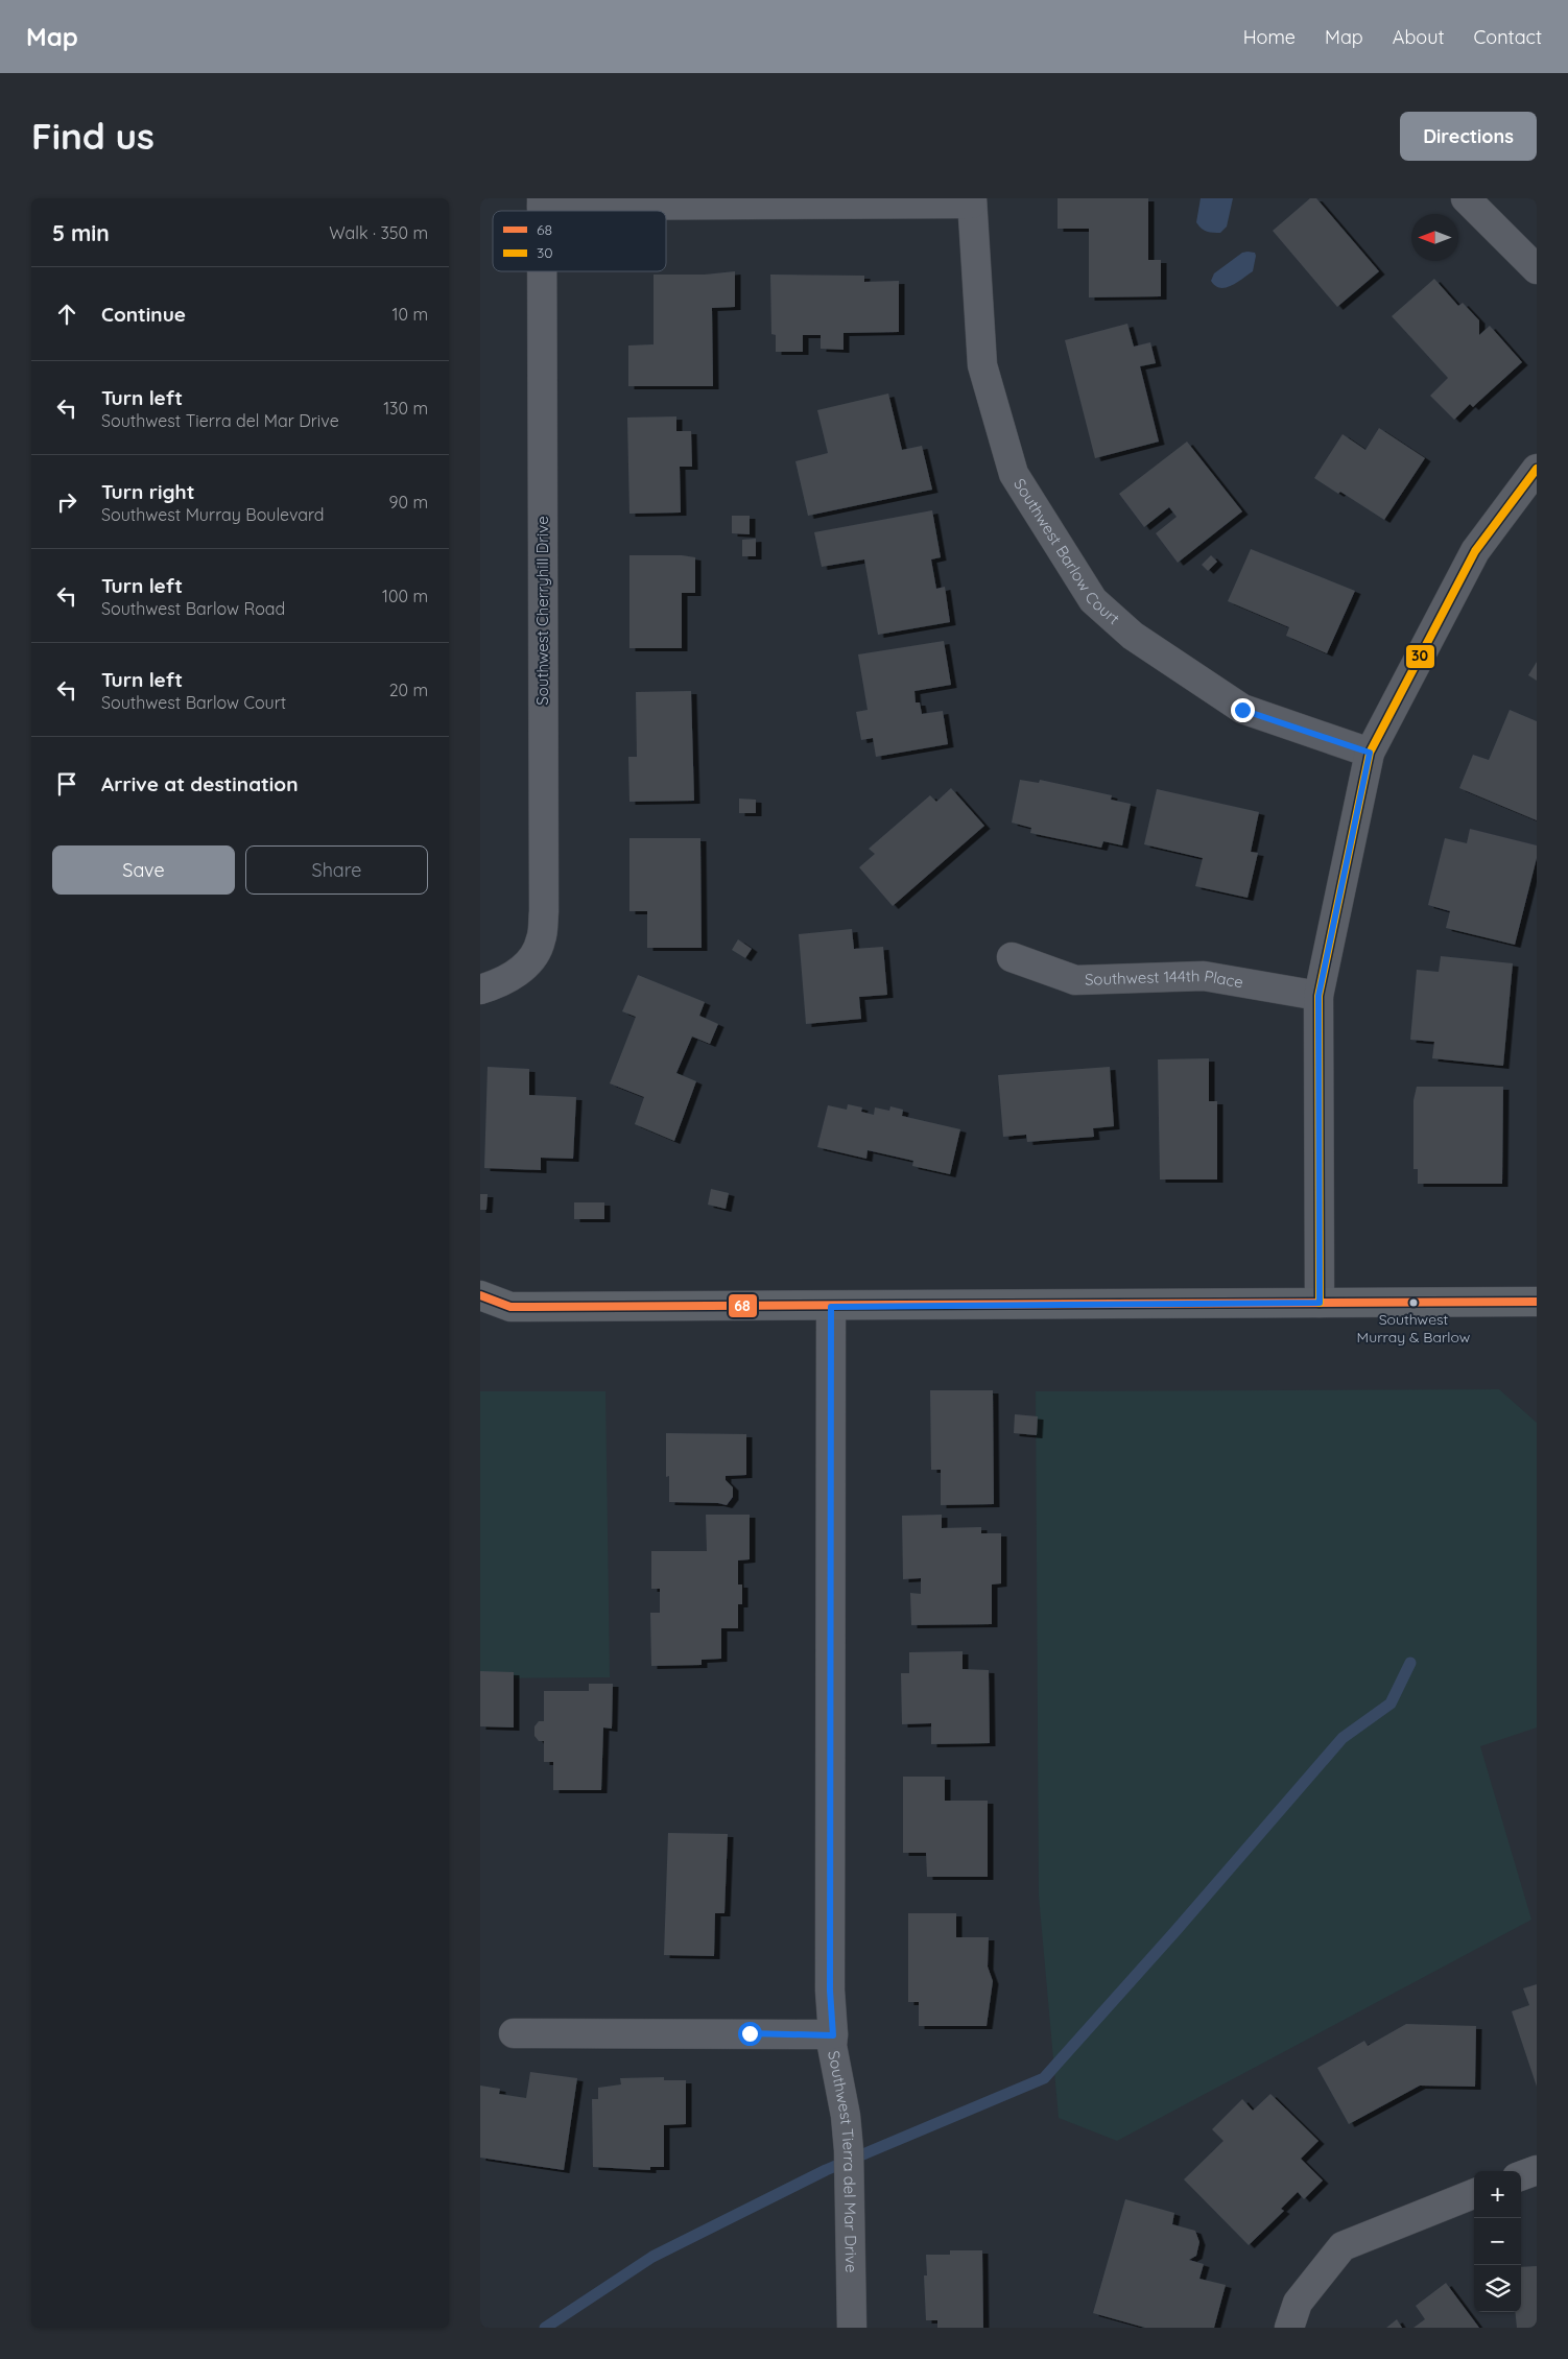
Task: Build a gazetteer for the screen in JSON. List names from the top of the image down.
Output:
{
  "streets": {
    "street": [
      "Southwest Barlow Court",
      "Southwest Cherryhill Drive",
      "Southwest 144th Place",
      "Southwest Tierra del Mar Drive"
    ]
  },
  "places": ["Southwest Murray & Barlow"],
  "lines": ["transit line 30", "transit line 68"],
  "legend": ["68", "30"],
  "north": "left",
  "page": {
    "header": "Map",
    "nav": [
      "Home",
      "Map",
      "About",
      "Contact"
    ],
    "buttons": [
      "Directions",
      ["Save", "Share"]
    ],
    "title": "Find us",
    "heading": ["5 min", "Walk · 350 m"],
    "list": [
      ["Continue", "10 m"],
      ["Turn left", "Southwest Tierra del Mar Drive", "130 m"],
      ["Turn right", "Southwest Murray Boulevard", "90 m"],
      ["Turn left", "Southwest Barlow Road", "100 m"],
      ["Turn left", "Southwest Barlow Court", "20 m"],
      "Arrive at destination"
    ],
    "map_buttons": ["+", "−"]
  }
}
